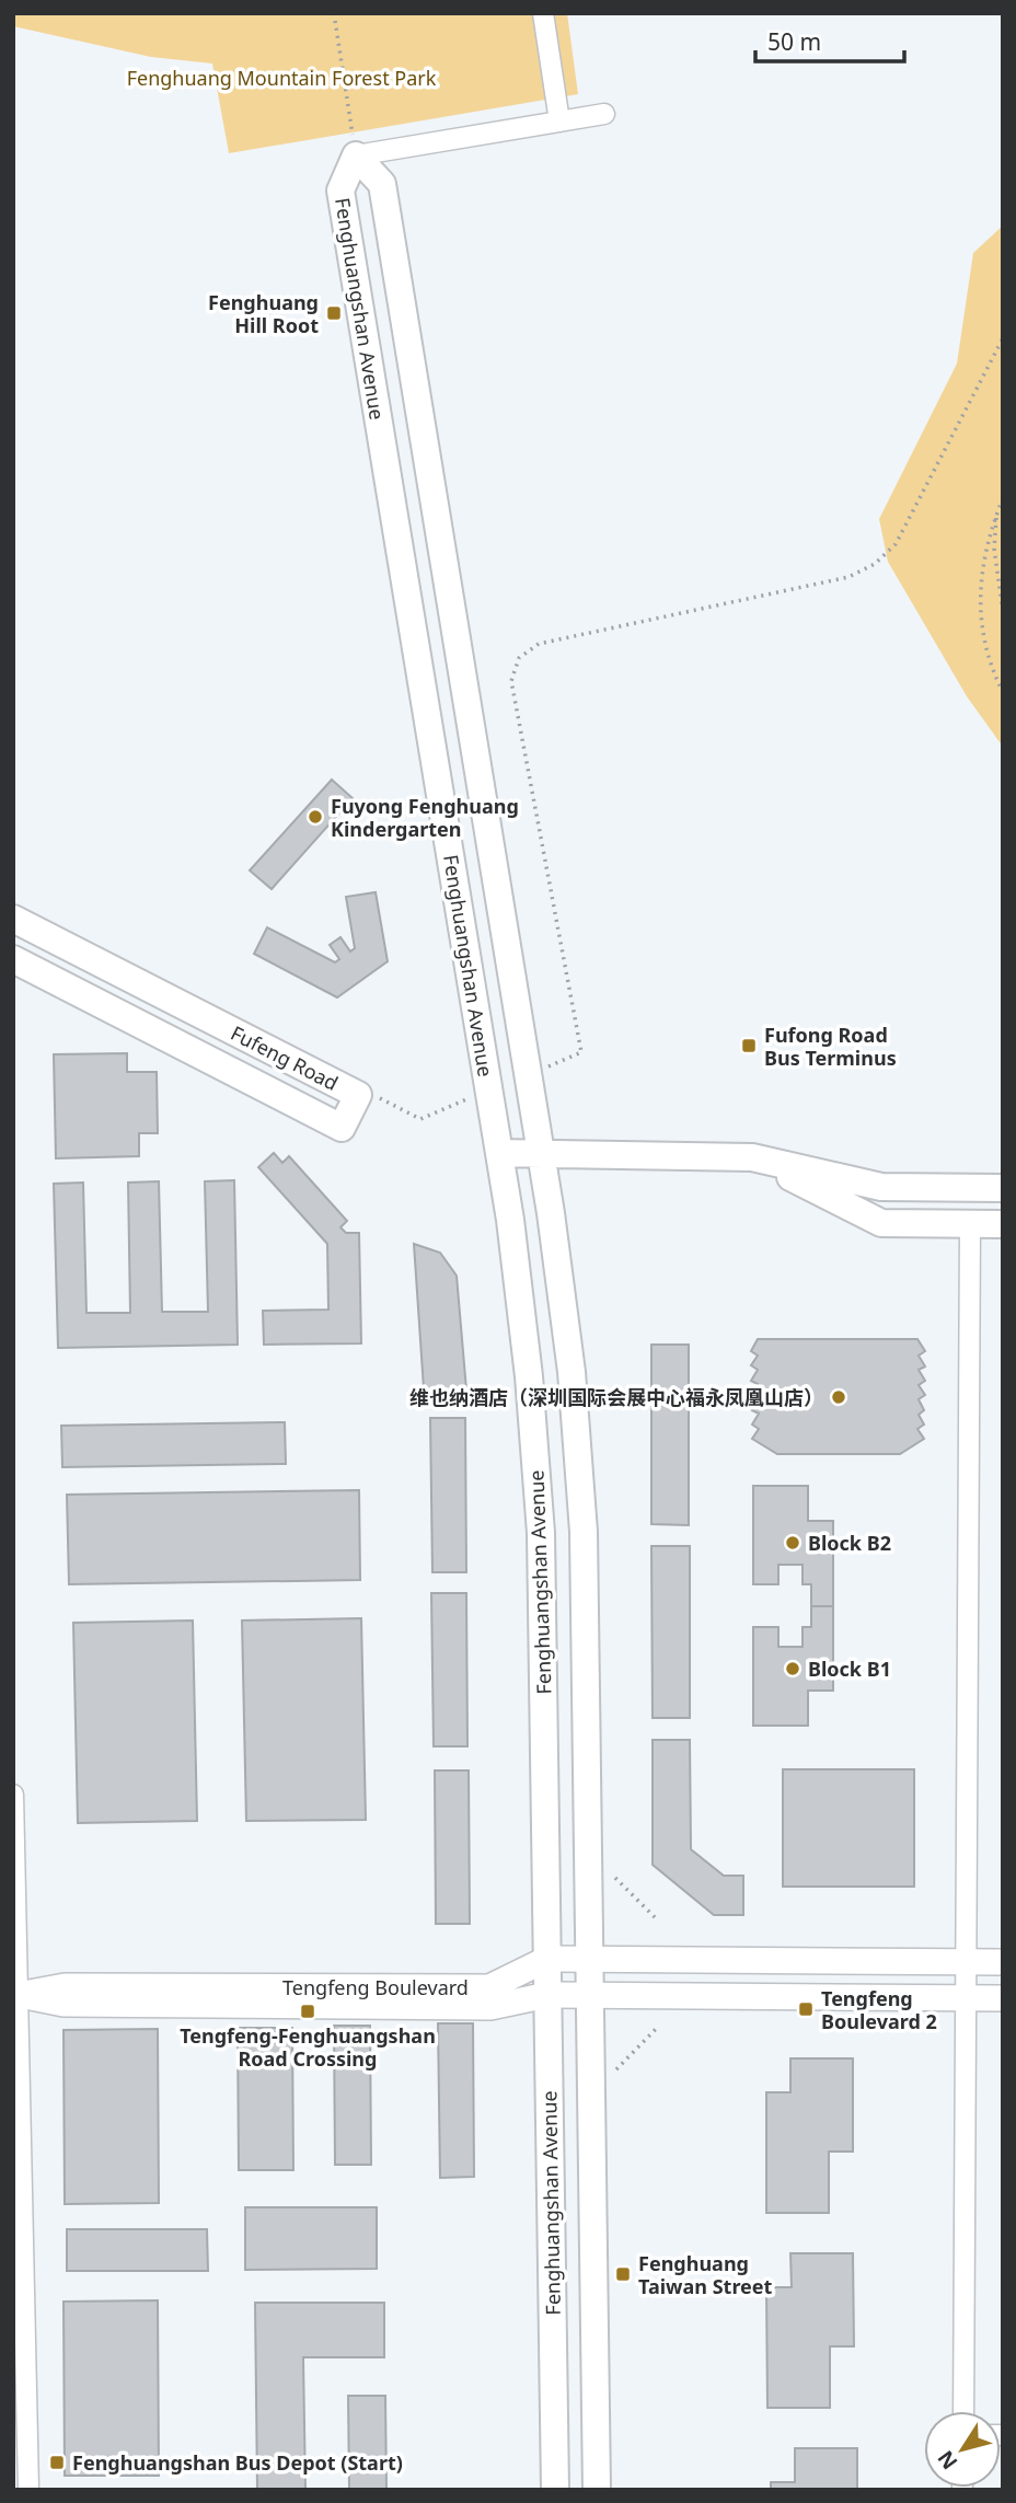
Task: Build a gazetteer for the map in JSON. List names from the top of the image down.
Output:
{
  "streets": {
    "main road": ["Fenghuangshan Avenue", "Fufeng Road"],
    "street": ["Tengfeng Boulevard"]
  },
  "crossings": [
    ["Fenghuangshan Avenue", "Tengfeng Boulevard"]
  ],
  "parks": ["Fenghuang Mountain Forest Park"],
  "places": {
    "transit": [
      "Fenghuang Hill Root",
      "Fufong Road Bus Terminus",
      "Tengfeng Boulevard 2",
      "Tengfeng-Fenghuangshan Road Crossing",
      "Fenghuang Taiwan Street",
      "Fenghuangshan Bus Depot (Start)"
    ],
    "other": [
      "Fuyong Fenghuang Kindergarten",
      "维也纳酒店（深圳国际会展中心福永凤凰山店）",
      "Block B2",
      "Block B1"
    ]
  },
  "scale_bar": "50 m",
  "north": "bottom left"
}
